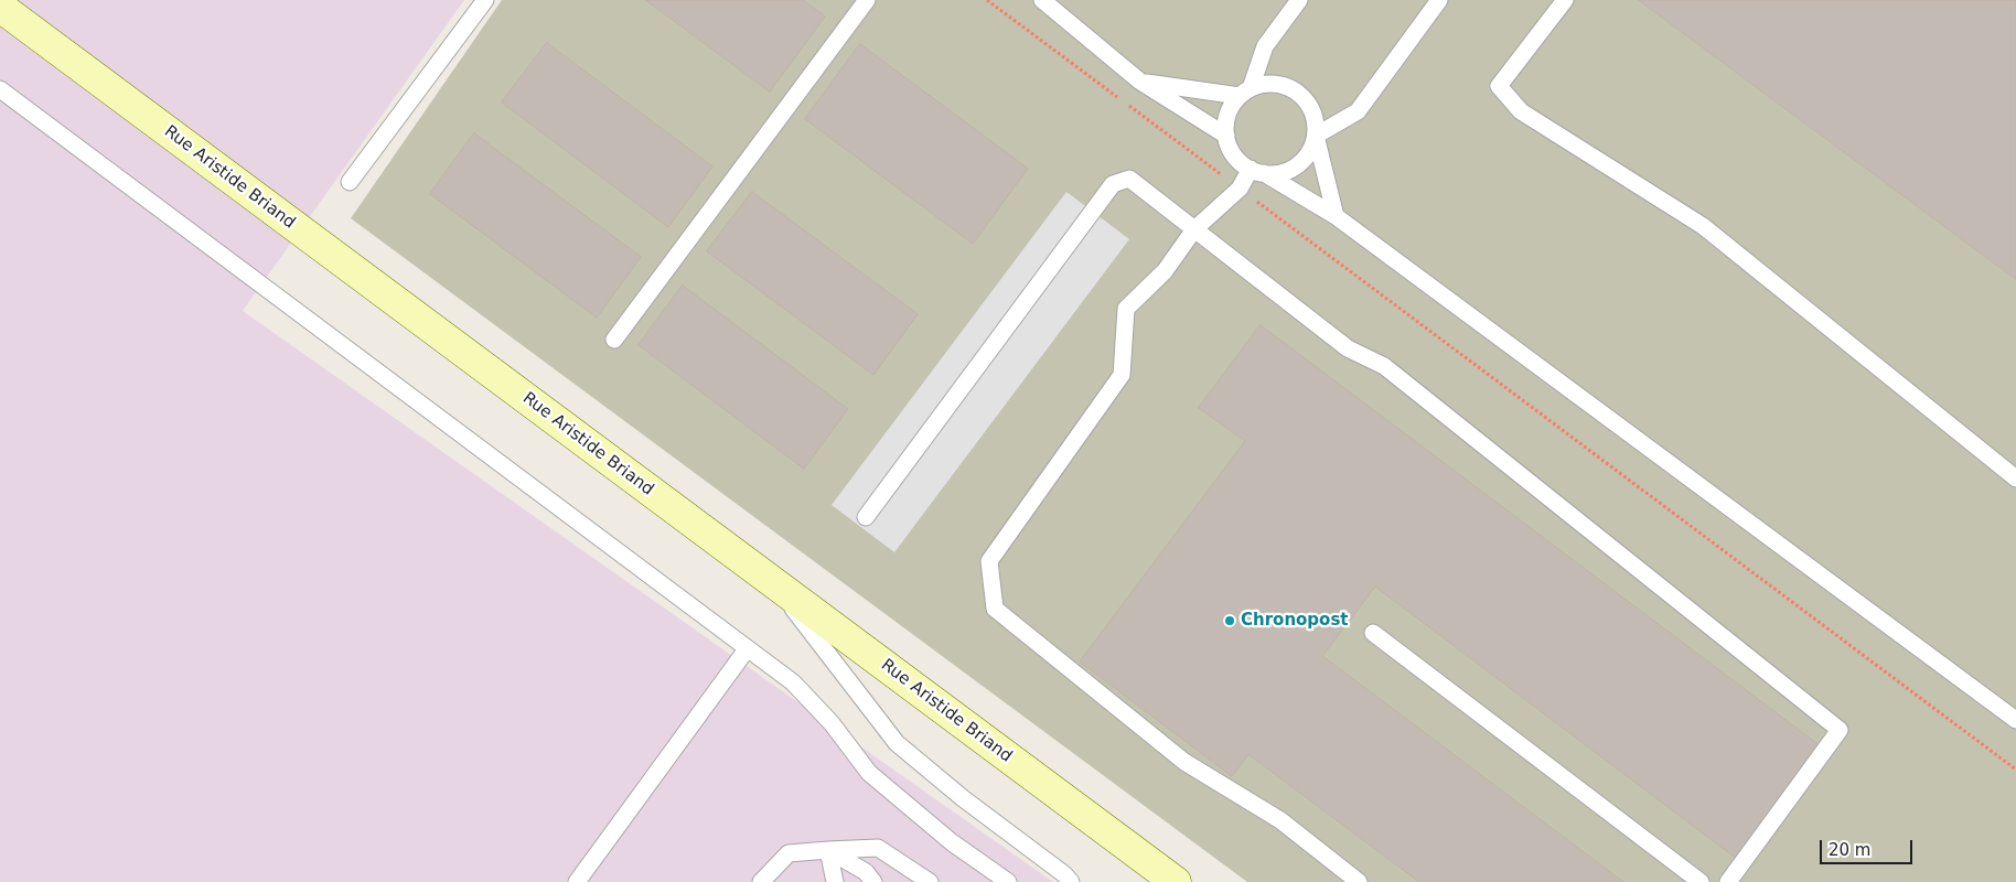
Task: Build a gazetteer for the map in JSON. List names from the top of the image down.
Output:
{
  "streets": {
    "main road": ["Rue Aristide Briand"]
  },
  "places": ["Chronopost"],
  "scale_bar": "20 m"
}
